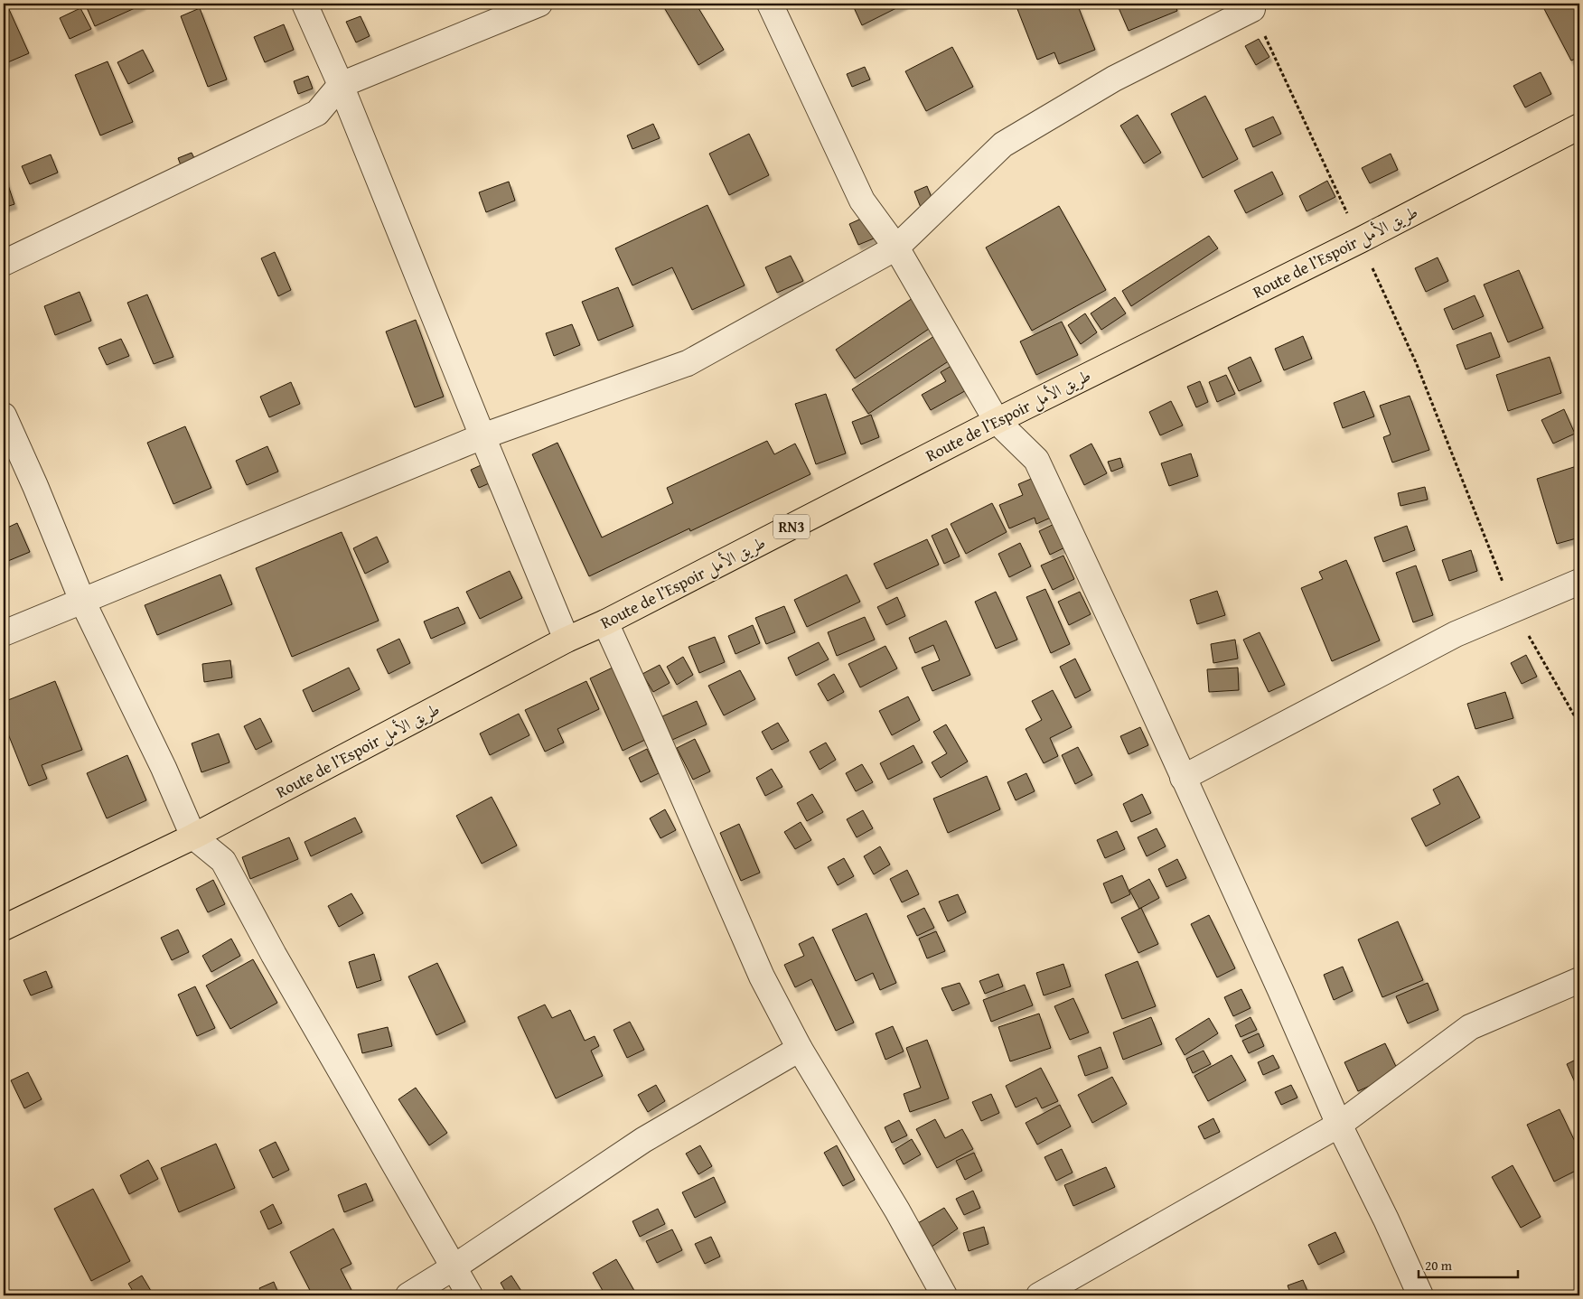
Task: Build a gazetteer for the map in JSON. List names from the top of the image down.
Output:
{
  "streets": {
    "highway": ["Route de l’Espoir طريق الأمل", "RN3"]
  },
  "scale_bar": "20 m"
}
